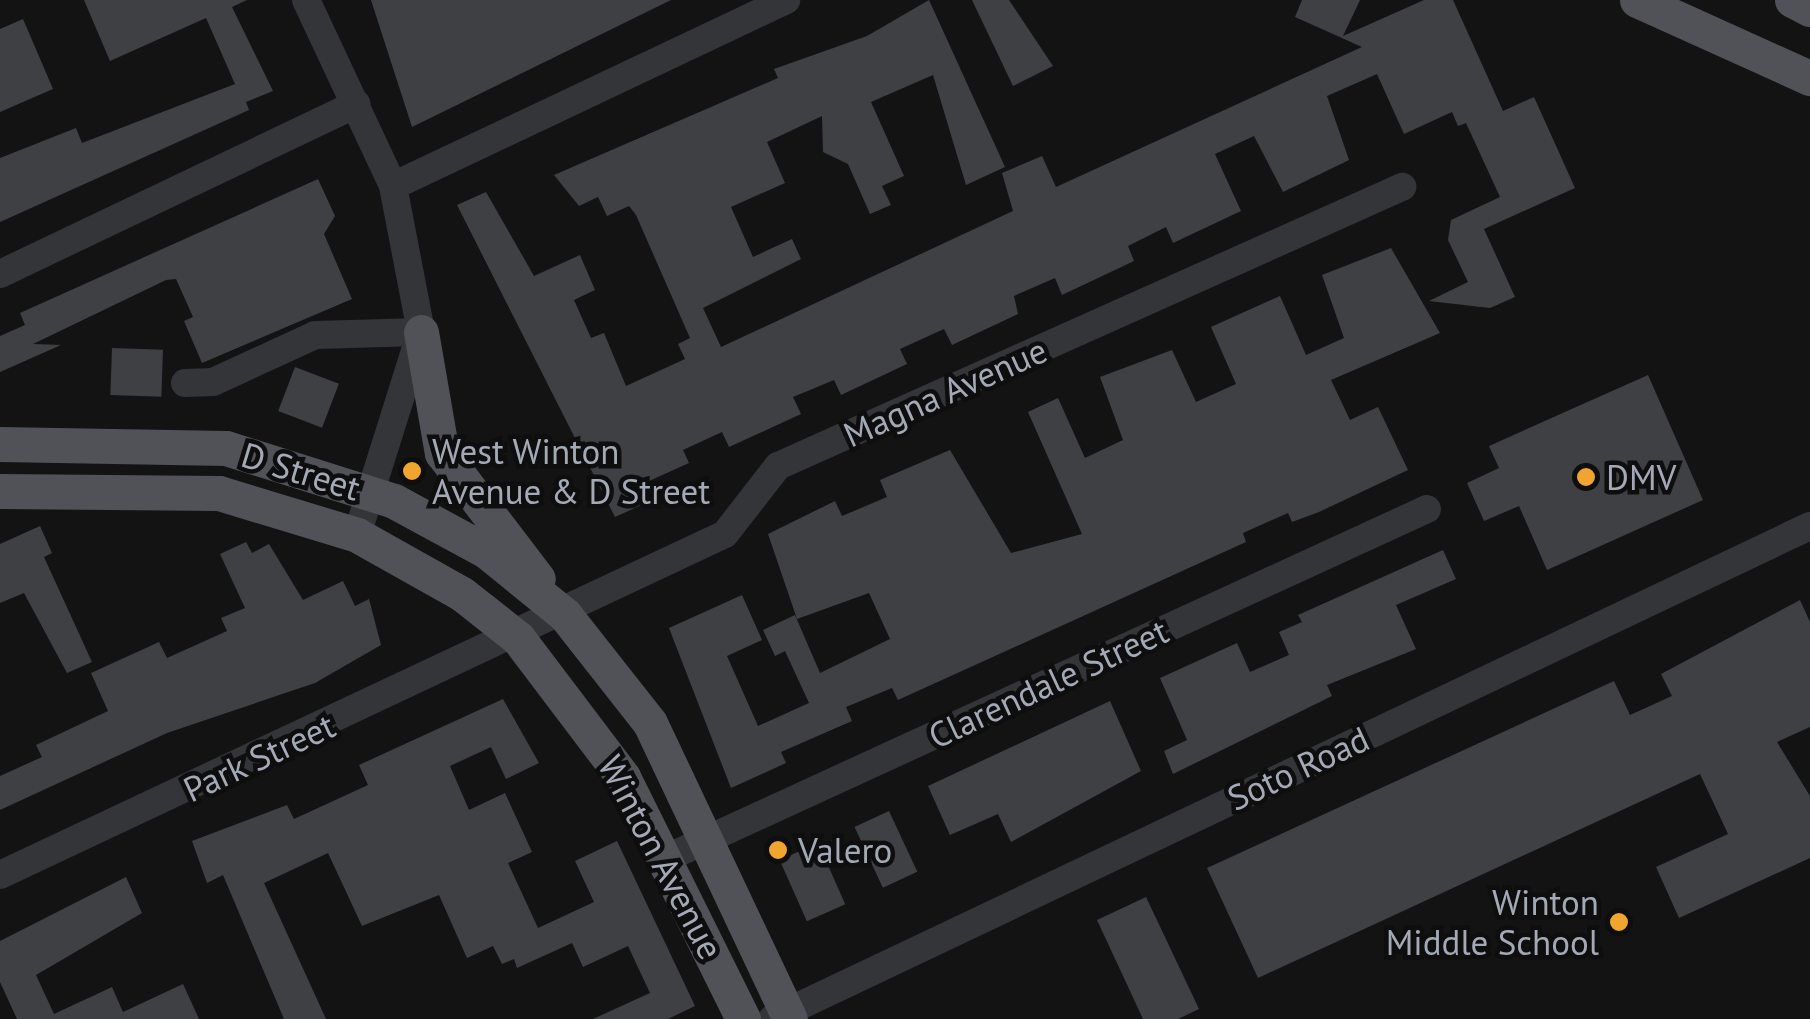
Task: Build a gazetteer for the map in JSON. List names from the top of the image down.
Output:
{
  "streets": {
    "main road": ["D Street", "Winton Avenue"],
    "street": [
      "Magna Avenue",
      "Clarendale Street",
      "Park Street",
      "Soto Road"
    ]
  },
  "crossings": [
    ["Magna Avenue", "D Street"],
    ["Magna Avenue", "Park Street"],
    ["Magna Avenue", "Winton Avenue"],
    ["D Street", "Winton Avenue"],
    ["Clarendale Street", "Winton Avenue"],
    ["Park Street", "Winton Avenue"],
    ["Soto Road", "Winton Avenue"]
  ],
  "places": [
    "West Winton Avenue & D Street",
    "DMV",
    "Valero",
    "Winton Middle School"
  ]
}
